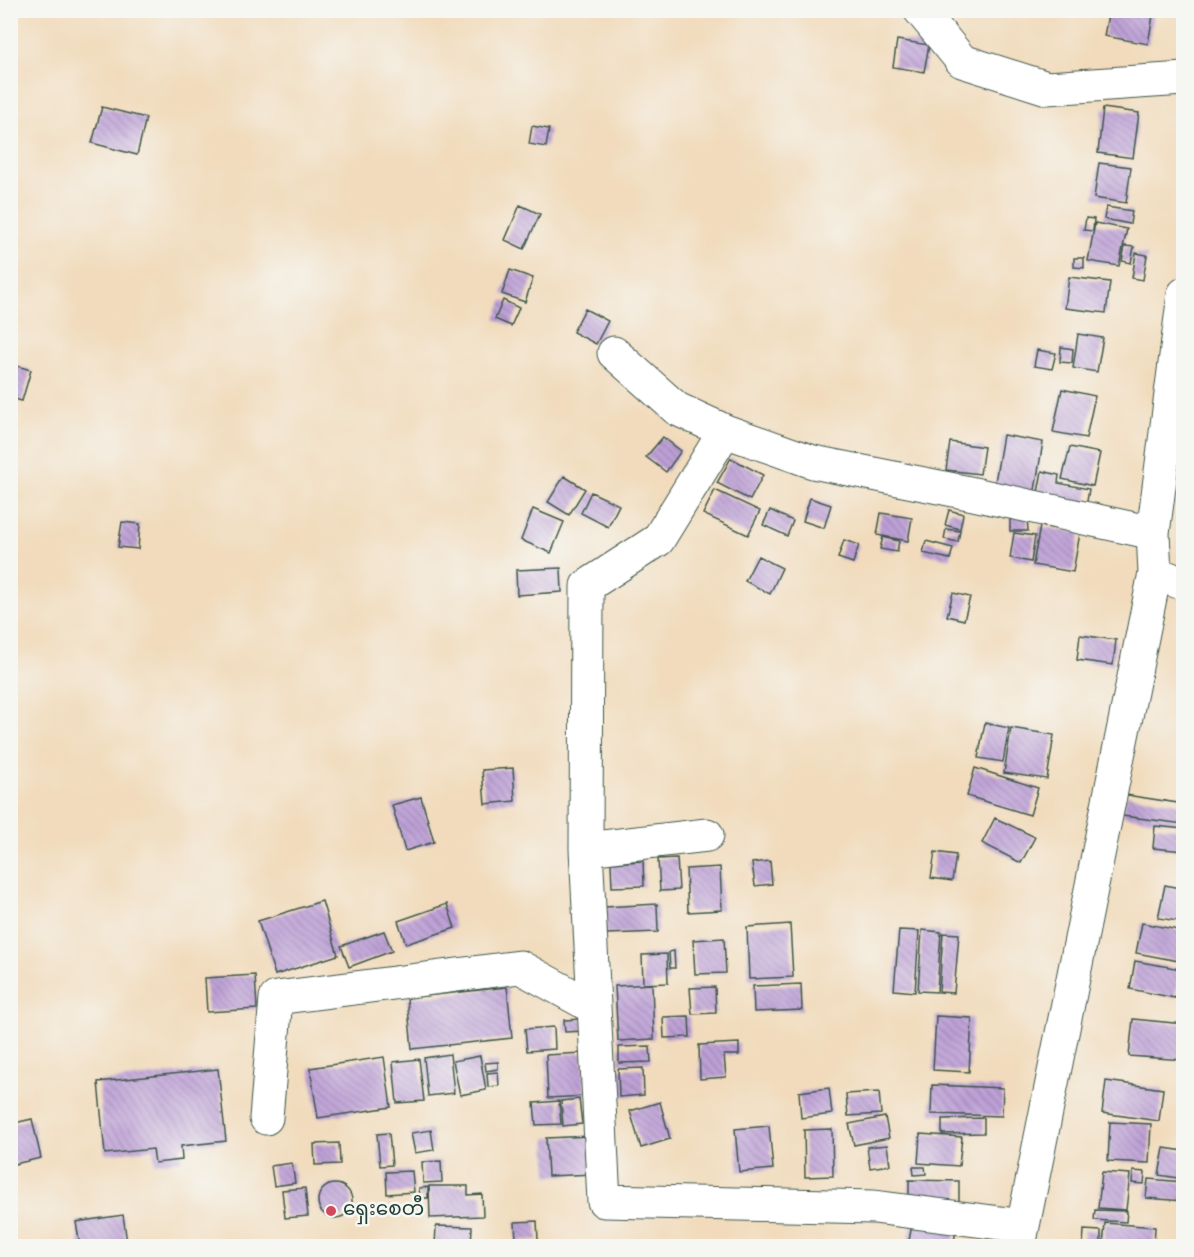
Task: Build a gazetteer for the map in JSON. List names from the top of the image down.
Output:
{
  "places": ["ရှေးစေတီ"]
}
